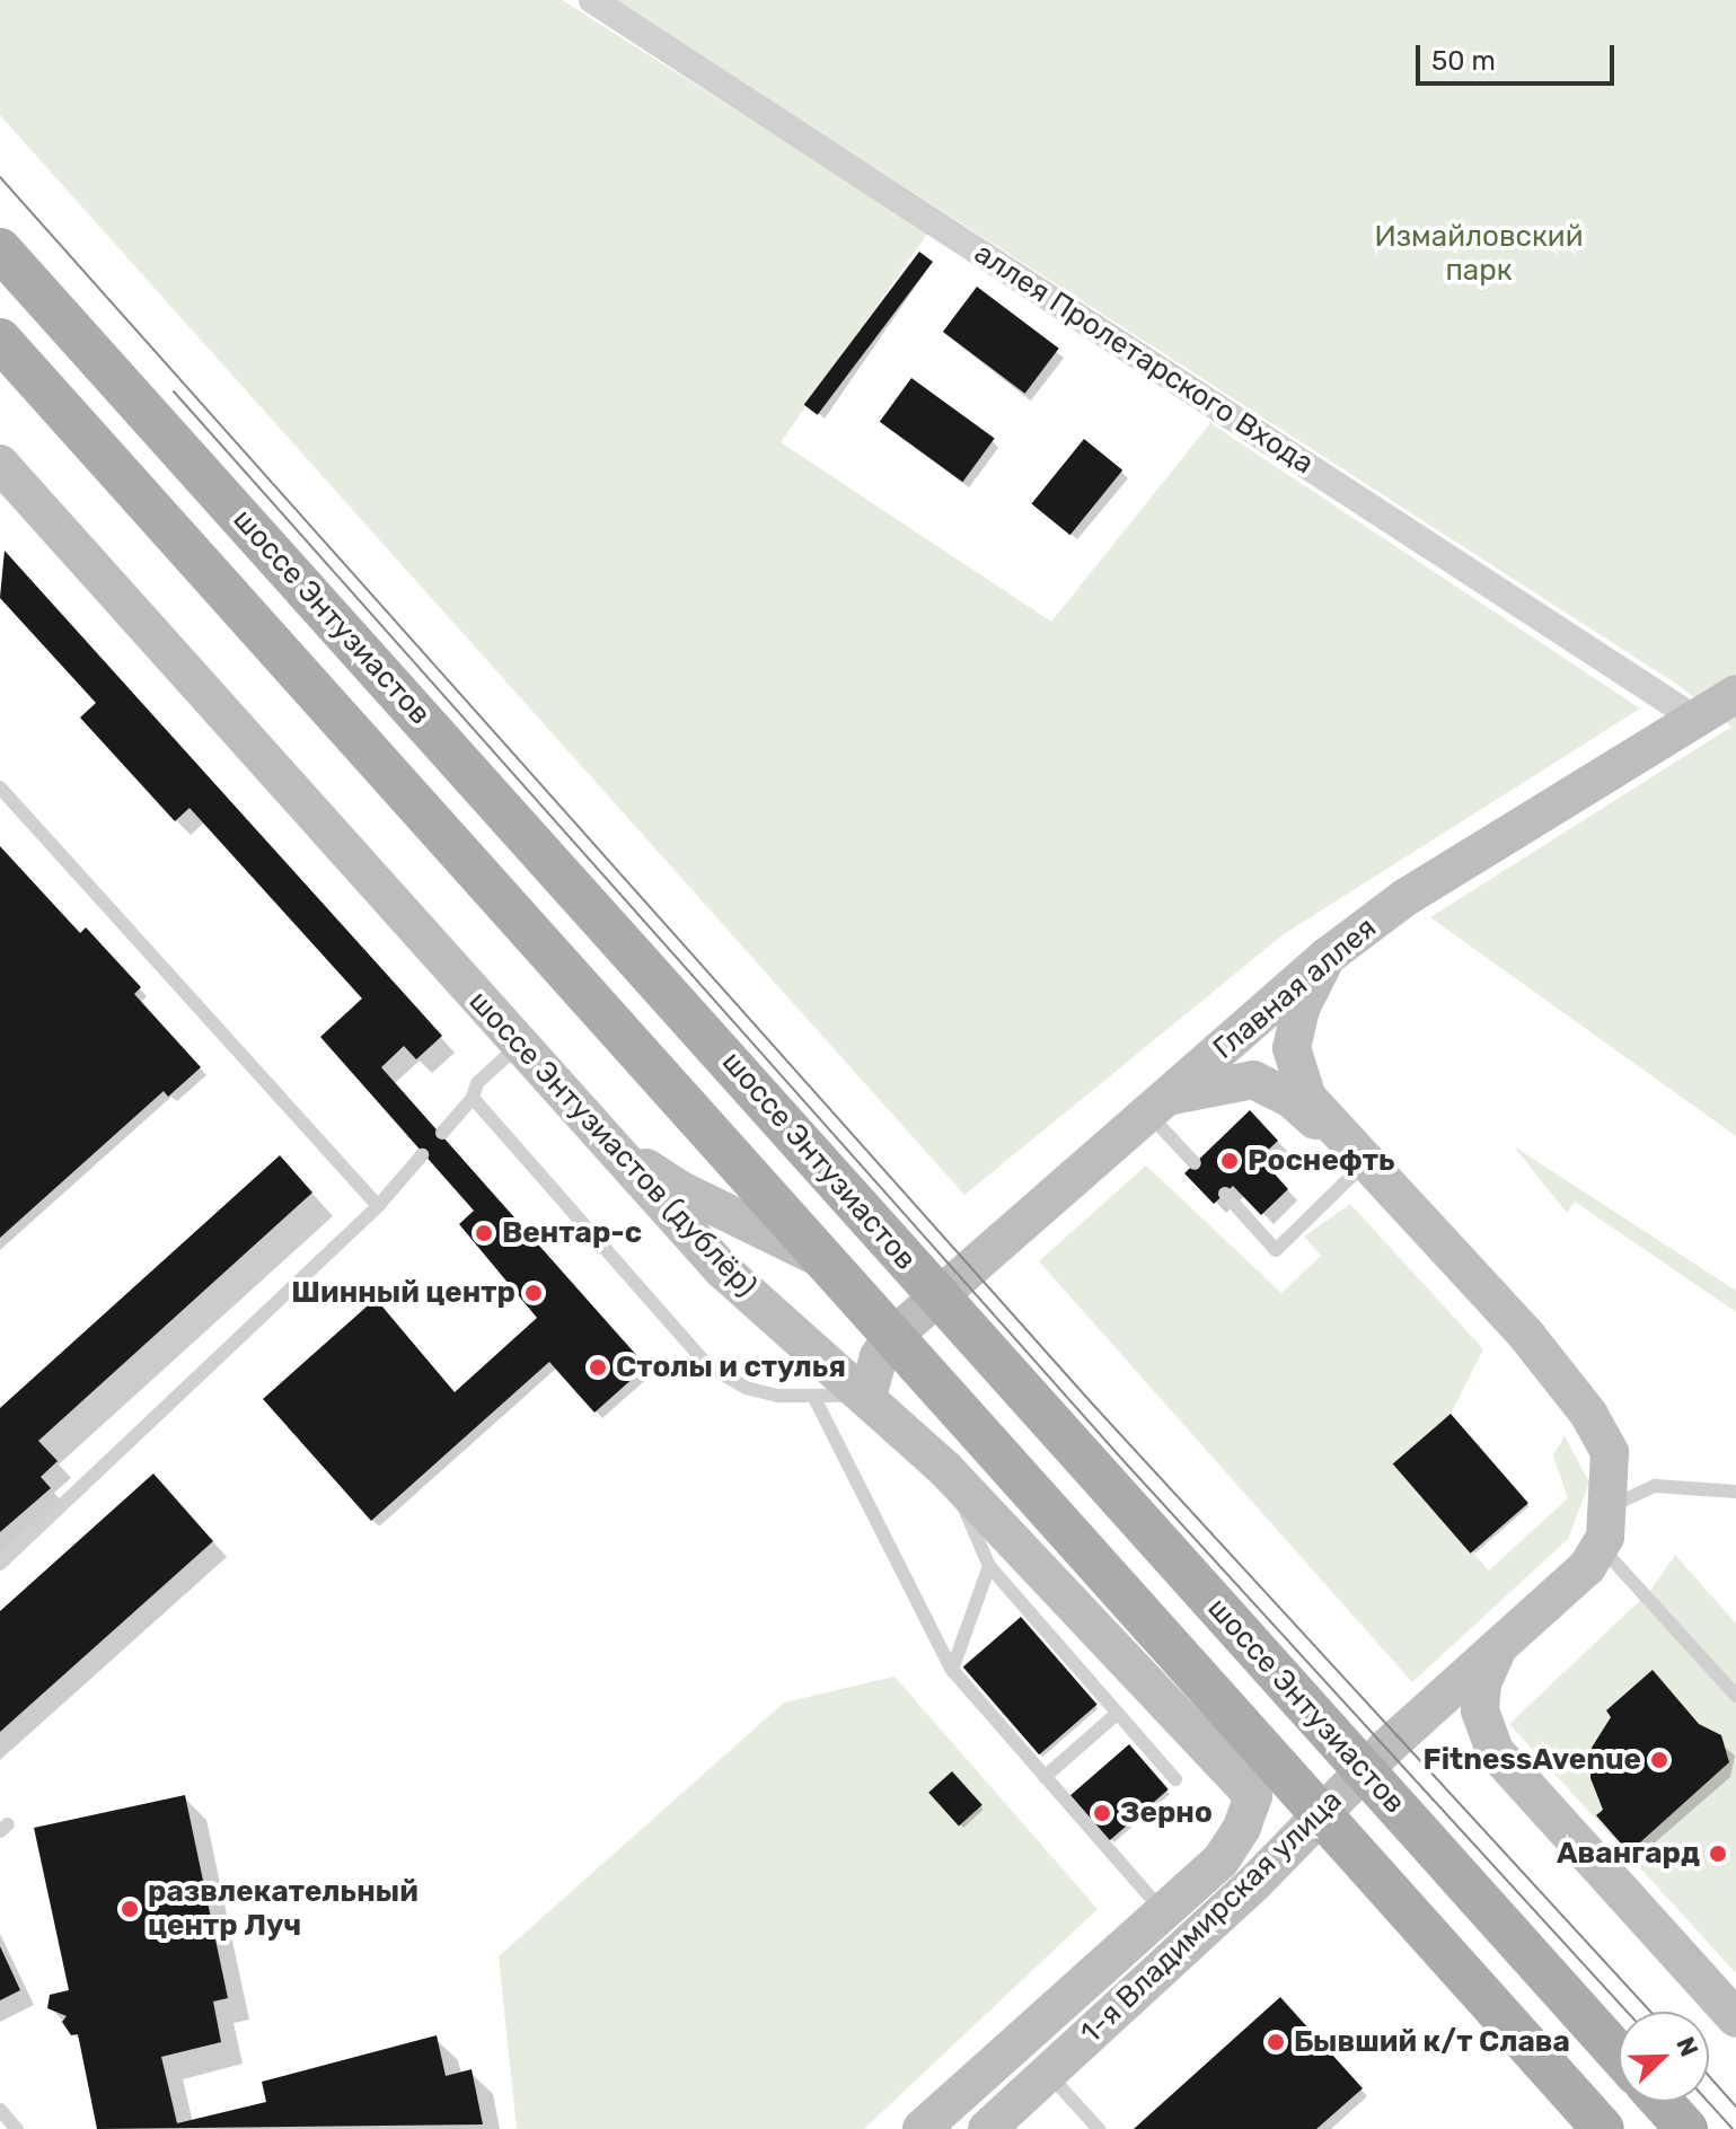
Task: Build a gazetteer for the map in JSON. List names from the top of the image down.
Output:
{
  "streets": {
    "main road": [
      "шоссе Энтузиастов",
      "Главная аллея",
      "шоссе Энтузиастов (дублёр)",
      "1-я Владимирская улица"
    ],
    "street": ["аллея Пролетарского Входа"]
  },
  "crossings": [
    ["аллея Пролетарского Входа", "Главная аллея"],
    ["шоссе Энтузиастов", "Главная аллея"],
    ["шоссе Энтузиастов", "шоссе Энтузиастов (дублёр)"],
    ["шоссе Энтузиастов", "1-я Владимирская улица"],
    ["Главная аллея", "1-я Владимирская улица"],
    ["шоссе Энтузиастов (дублёр)", "1-я Владимирская улица"]
  ],
  "parks": ["Измайловский парк"],
  "places": [
    "Роснефть",
    "Вентар-с",
    "Шинный центр",
    "Столы и стулья",
    "FitnessAvenue",
    "Зерно",
    "Авангард",
    "развлекательный центр Луч",
    "Бывший к/т Слава"
  ],
  "scale_bar": "50 m",
  "north": "top right"
}
